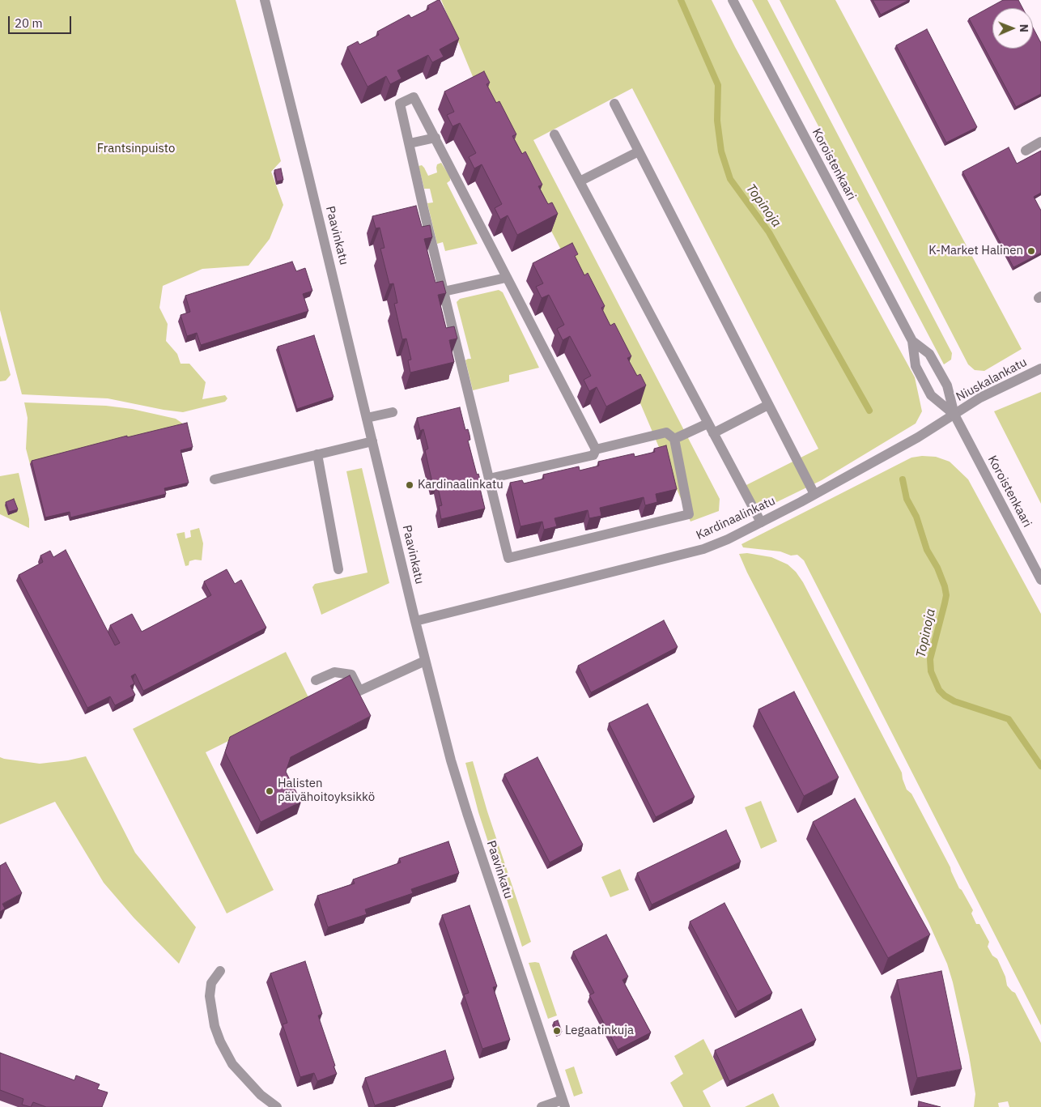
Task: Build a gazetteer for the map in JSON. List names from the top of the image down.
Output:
{
  "streets": {
    "street": [
      "Koroistenkaari",
      "Paavinkatu",
      "Niuskalankatu",
      "Kardinaalinkatu"
    ]
  },
  "crossings": [
    ["Koroistenkaari", "Niuskalankatu"],
    ["Koroistenkaari", "Kardinaalinkatu"],
    ["Paavinkatu", "Kardinaalinkatu"],
    ["Niuskalankatu", "Kardinaalinkatu"]
  ],
  "water": ["Topinoja"],
  "parks": ["Frantsinpuisto"],
  "places": [
    "K-Market Halinen",
    "Kardinaalinkatu",
    "Halisten päivähoitoyksikkö",
    "Legaatinkuja"
  ],
  "scale_bar": "20 m",
  "north": "right"
}
